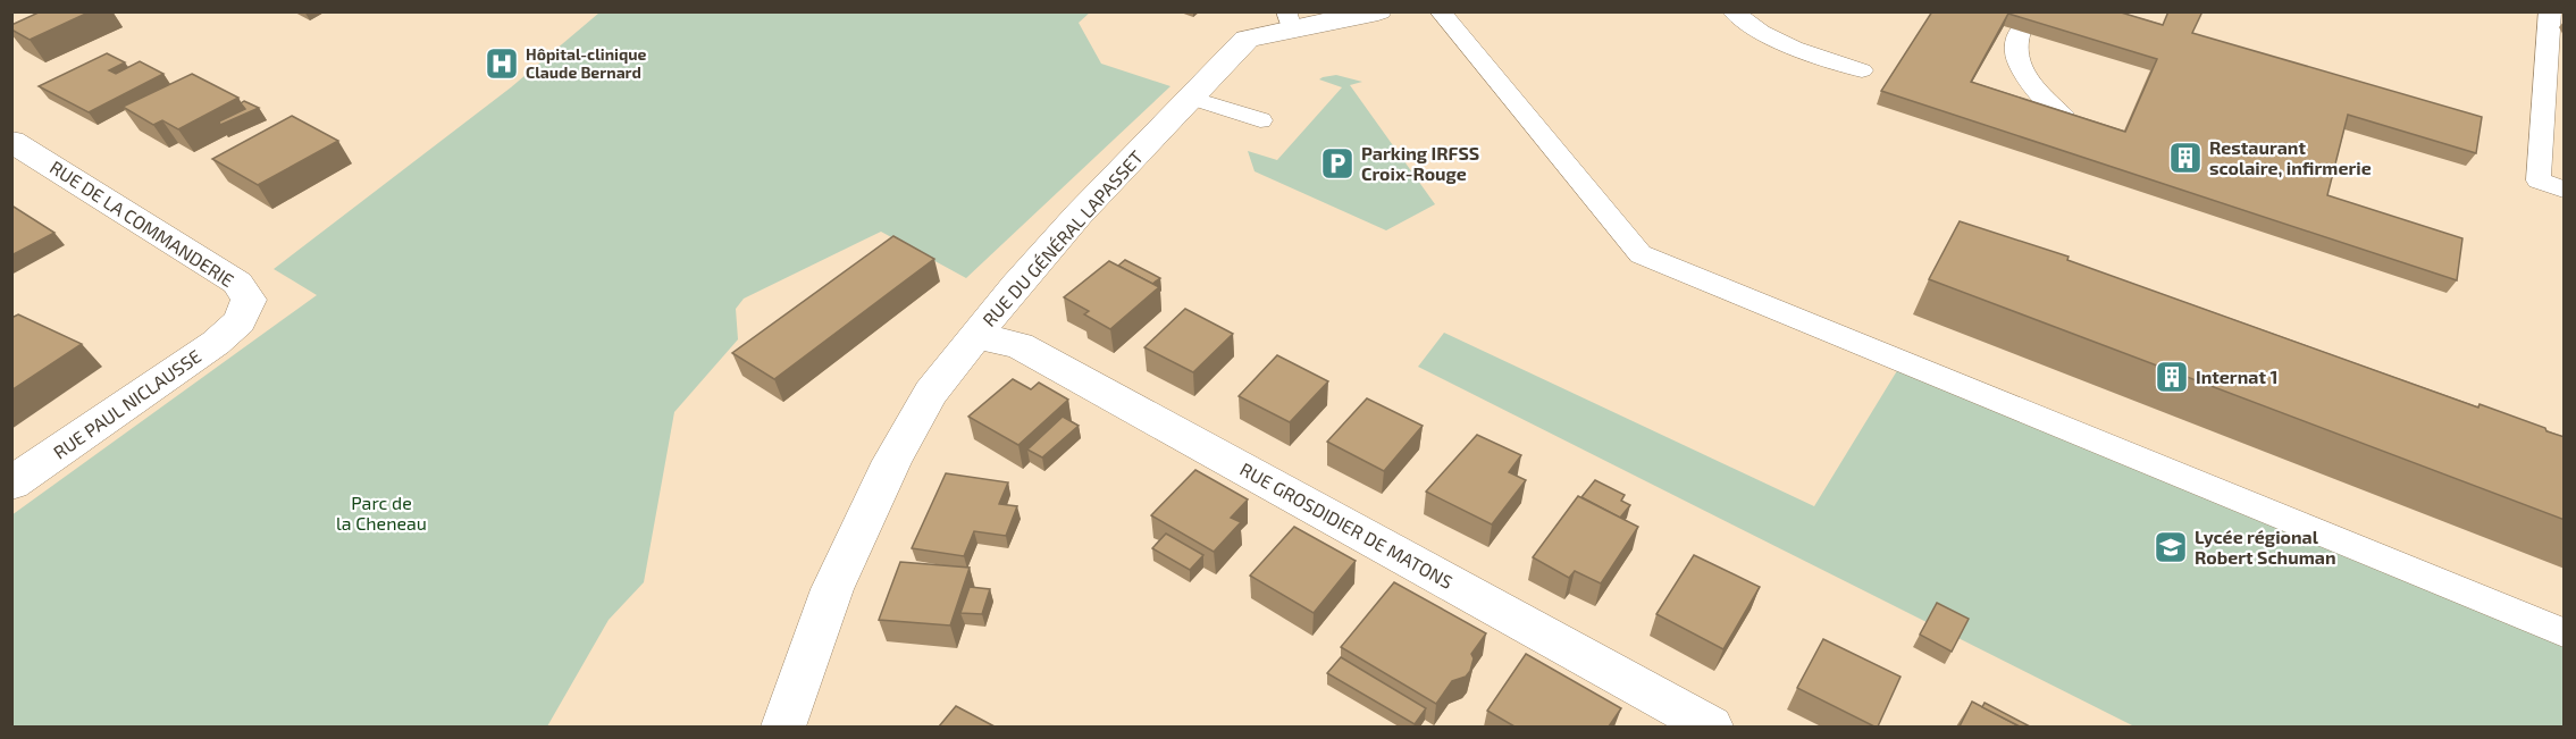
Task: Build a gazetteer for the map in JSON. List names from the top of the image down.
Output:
{
  "streets": {
    "street": [
      "RUE DE LA COMMANDERIE",
      "RUE DU GÉNÉRAL LAPASSET",
      "RUE PAUL NICLAUSSE",
      "RUE GROSDIDIER DE MATONS"
    ]
  },
  "crossings": [
    ["RUE DE LA COMMANDERIE", "RUE PAUL NICLAUSSE"],
    ["RUE DU GÉNÉRAL LAPASSET", "RUE GROSDIDIER DE MATONS"]
  ],
  "parks": ["Parc de la Cheneau"],
  "places": {
    "hospital": ["Hôpital-clinique Claude Bernard"],
    "building": ["Restaurant scolaire, infirmerie", "Internat 1"],
    "parking": ["Parking IRFSS Croix-Rouge"],
    "school or university": ["Lycée régional Robert Schuman"]
  }
}
